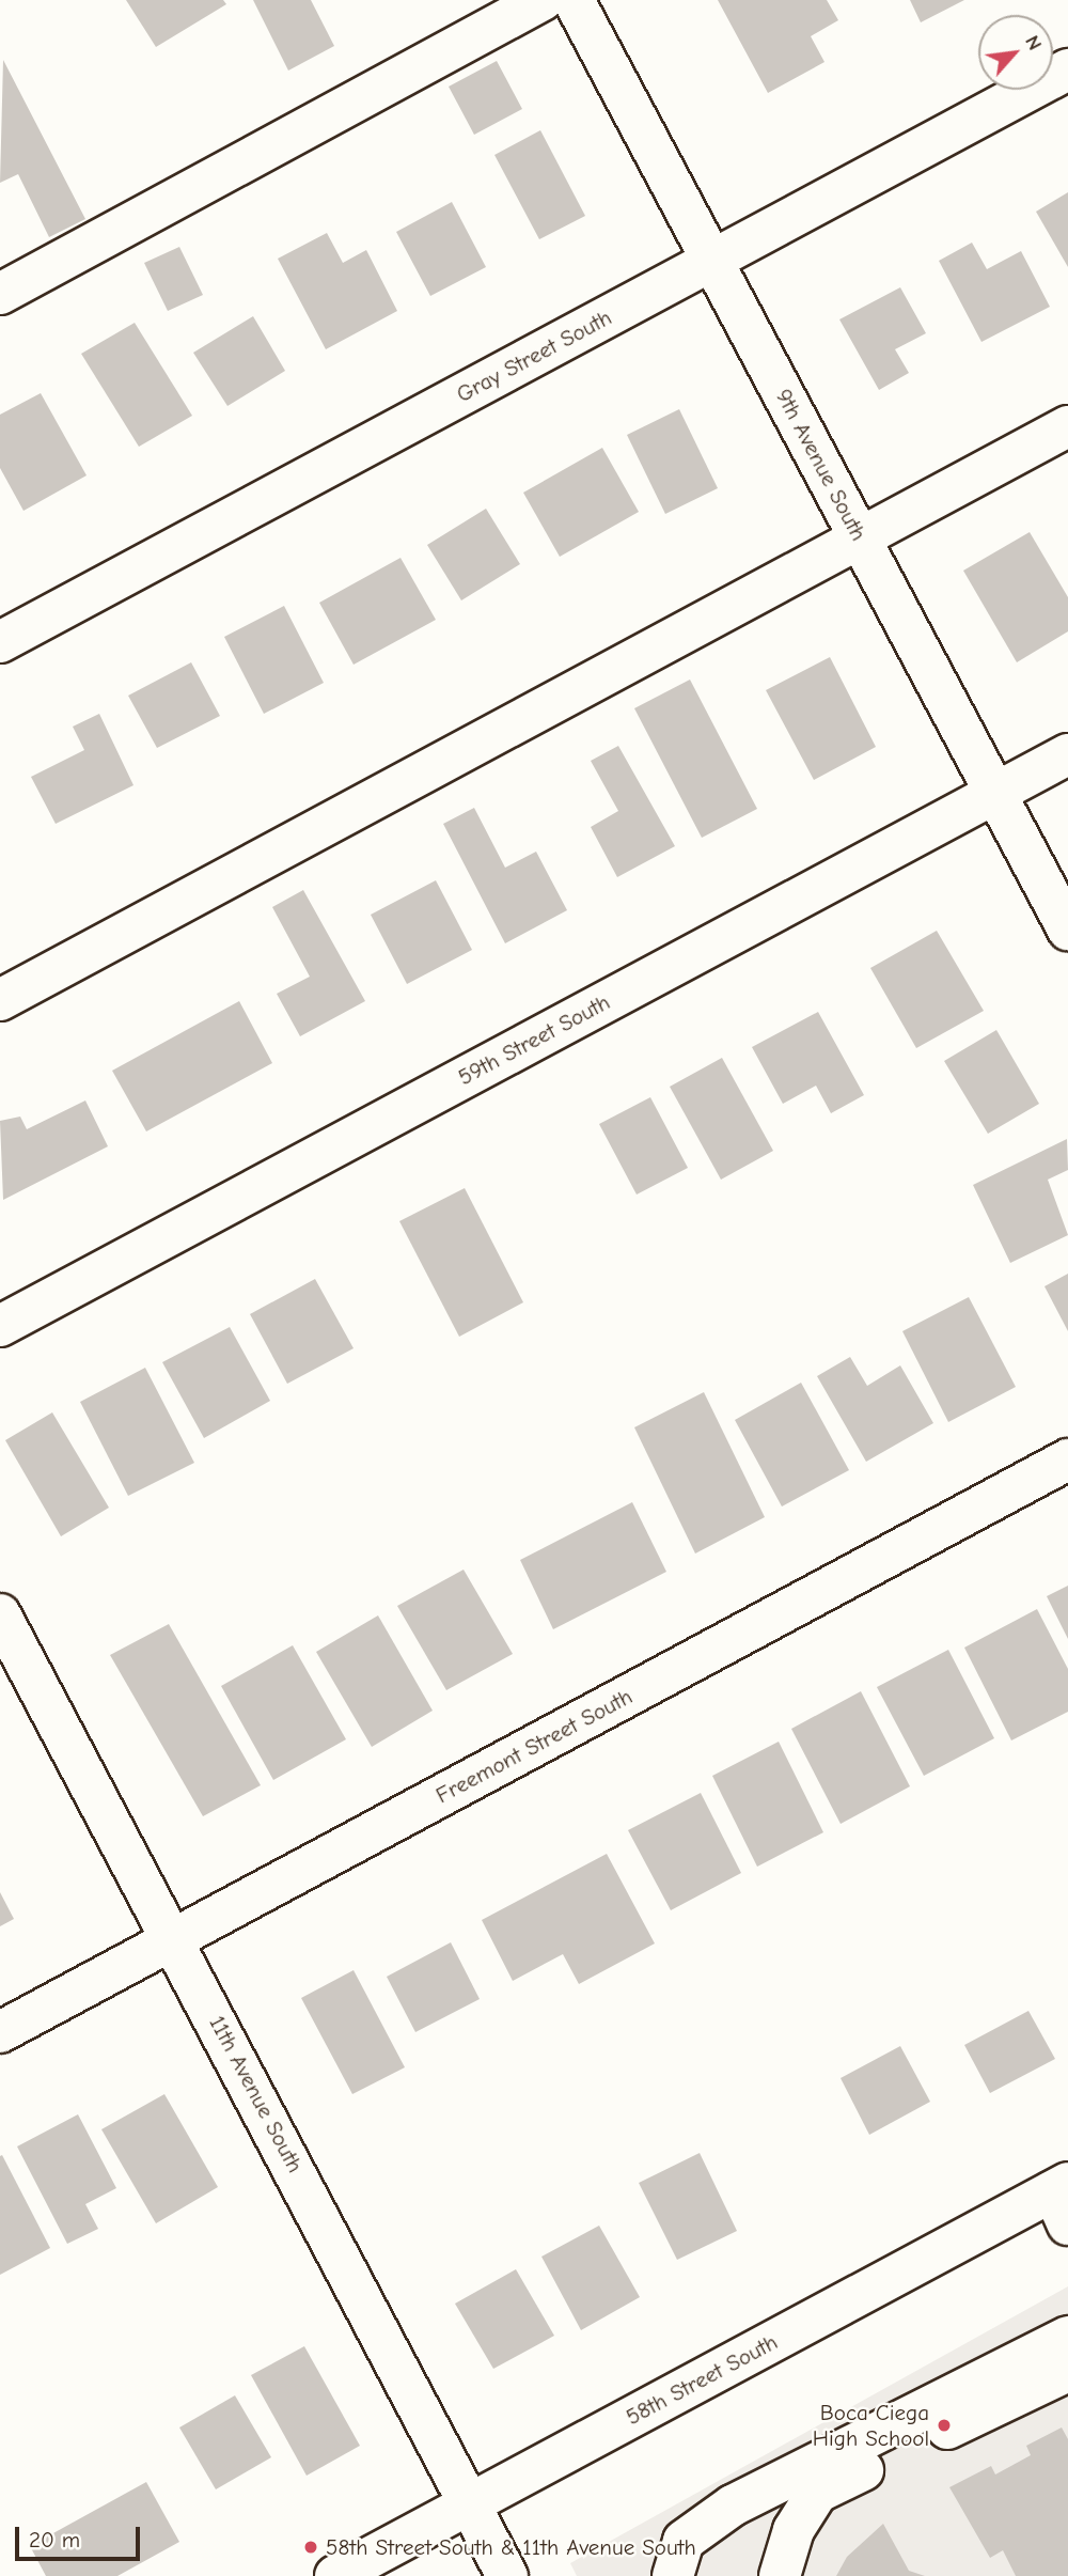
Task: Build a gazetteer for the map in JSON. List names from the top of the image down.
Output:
{
  "streets": {
    "street": [
      "Gray Street South",
      "9th Avenue South",
      "59th Street South",
      "Freemont Street South",
      "11th Avenue South",
      "58th Street South"
    ]
  },
  "crossings": [
    ["Gray Street South", "9th Avenue South"],
    ["9th Avenue South", "59th Street South"],
    ["Freemont Street South", "11th Avenue South"],
    ["11th Avenue South", "58th Street South"]
  ],
  "places": ["Boca Ciega High School", "58th Street South & 11th Avenue South"],
  "scale_bar": "20 m",
  "north": "top right"
}
